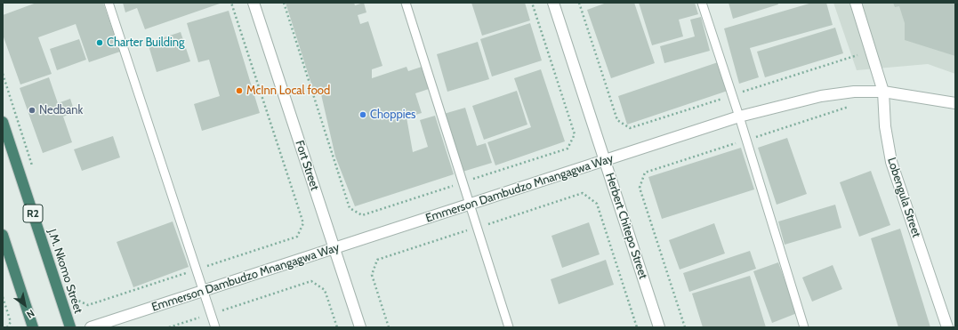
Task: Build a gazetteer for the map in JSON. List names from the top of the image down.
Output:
{
  "streets": {
    "highway": ["R2", "J.M. Nkomo Street"],
    "street": [
      "Fort Street",
      "Emmerson Dambudzo Mnangagwa Way",
      "Lobengula Street",
      "Herbert Chitepo Street"
    ]
  },
  "crossings": [
    ["Fort Street", "Emmerson Dambudzo Mnangagwa Way"],
    ["Emmerson Dambudzo Mnangagwa Way", "Lobengula Street"],
    ["Emmerson Dambudzo Mnangagwa Way", "Herbert Chitepo Street"]
  ],
  "places": [
    "Charter Building",
    "McInn Local food",
    "Nedbank",
    "Choppies"
  ],
  "north": "bottom right"
}
